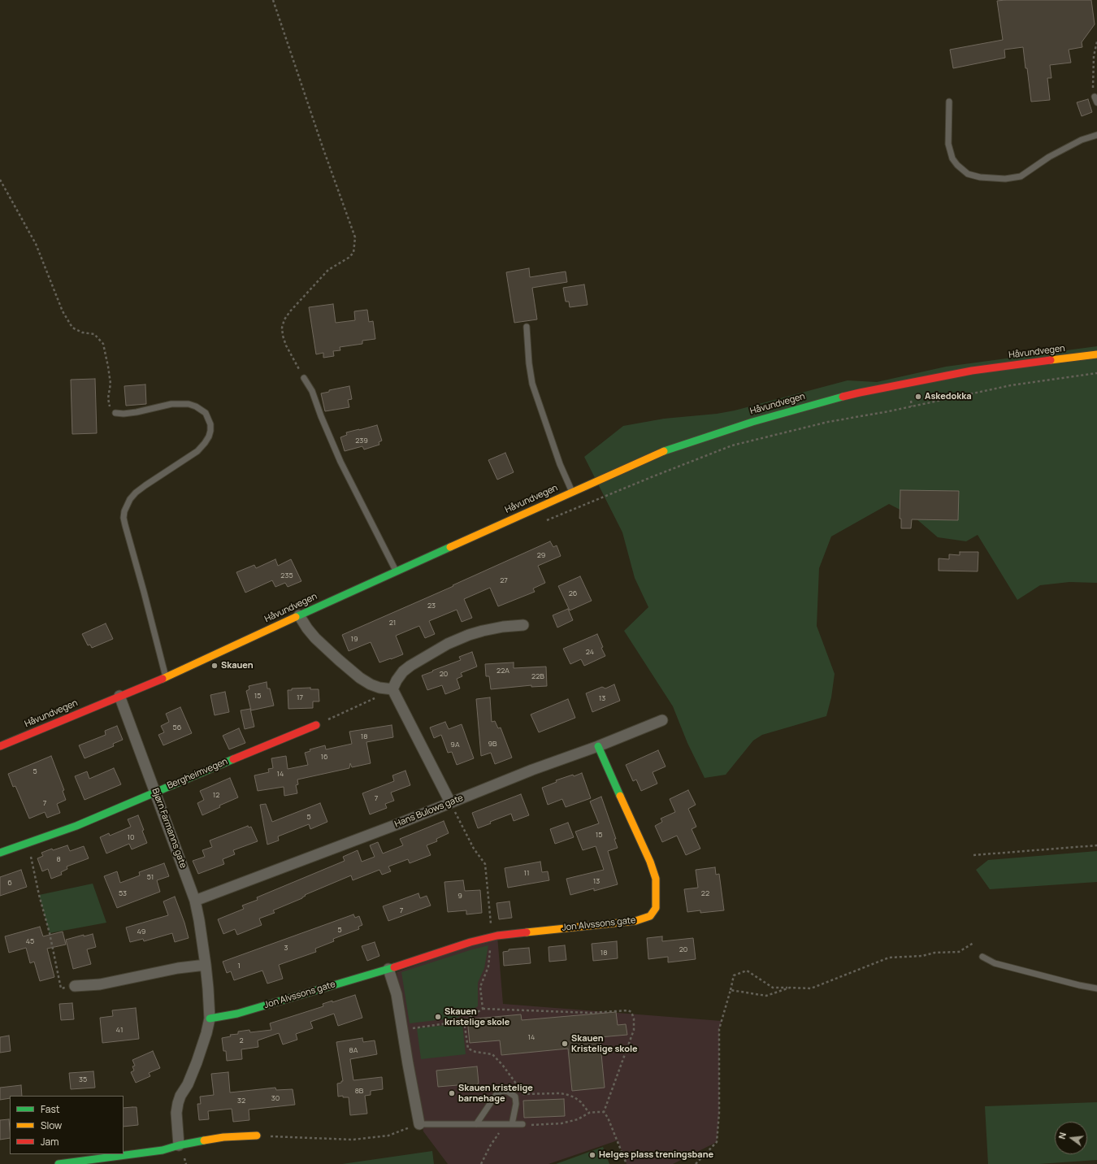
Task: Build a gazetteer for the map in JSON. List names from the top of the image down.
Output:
{
  "streets": {
    "street": [
      "Håvundvegen",
      "Bergheimvegen",
      "Hans Bulows gate",
      "Bjørn Farmanns gate",
      "Jon Alvssons gate"
    ]
  },
  "crossings": [
    ["Håvundvegen", "Bjørn Farmanns gate"],
    ["Bergheimvegen", "Bjørn Farmanns gate"],
    ["Hans Bulows gate", "Bjørn Farmanns gate"],
    ["Hans Bulows gate", "Jon Alvssons gate"],
    ["Bjørn Farmanns gate", "Jon Alvssons gate"]
  ],
  "places": [
    "Askedokka",
    "Skauen",
    "Skauen kristelige skole",
    "Skauen Kristelige skole",
    "Skauen kristelige barnehage",
    "Helges plass treningsbane"
  ],
  "house_numbers": [
    "239",
    "29",
    "235",
    "27",
    "26",
    "23",
    "21",
    "19",
    "24",
    "22A",
    "20",
    "22B",
    "15",
    "17",
    "13",
    "56",
    "18",
    "9B",
    "9A",
    "16",
    "5",
    "14",
    "12",
    "7",
    "7",
    "5",
    "15",
    "10",
    "8",
    "11",
    "51",
    "13",
    "6",
    "53",
    "22",
    "9",
    "7",
    "5",
    "49",
    "45",
    "3",
    "20",
    "18",
    "1",
    "41",
    "14",
    "2",
    "8A",
    "35",
    "8B",
    "30",
    "32"
  ],
  "legend": ["Fast", "Slow", "Jam"],
  "north": "left"
}
